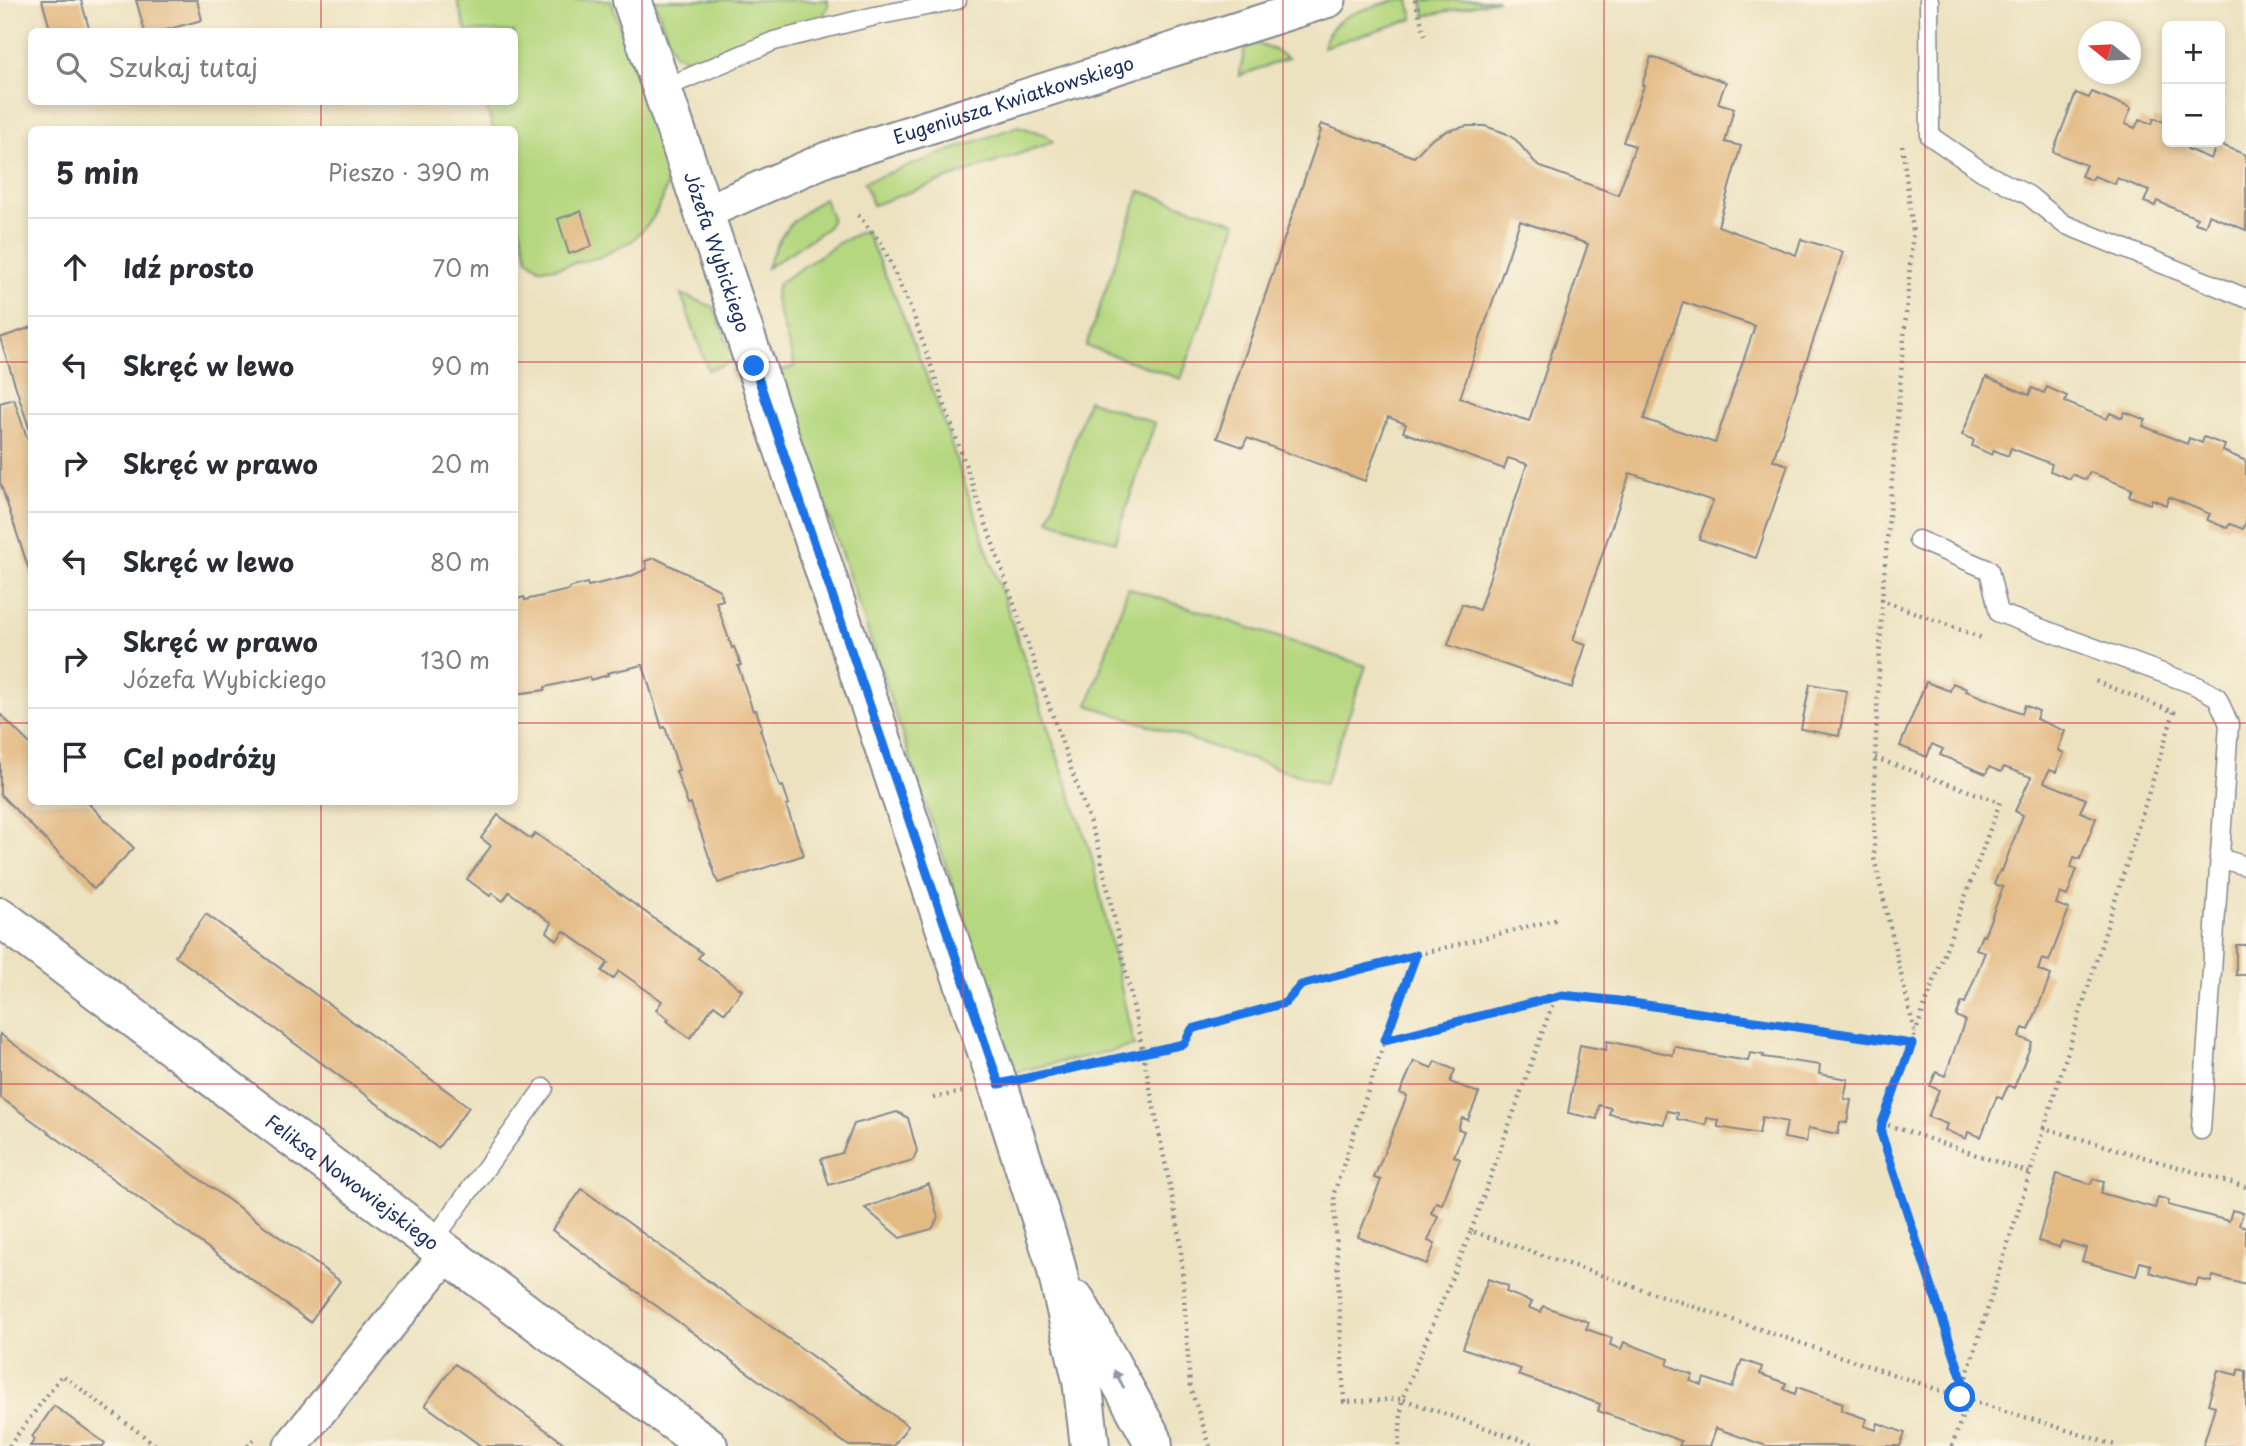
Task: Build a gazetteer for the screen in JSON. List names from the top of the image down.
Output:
{
  "streets": {
    "street": ["Eugeniusza Kwiatkowskiego", "Józefa Wybickiego", "Feliksa Nowowiejskiego"]
  },
  "crossings": [
    ["Eugeniusza Kwiatkowskiego", "Józefa Wybickiego"]
  ],
  "north": "left",
  "page": {
    "map_buttons": ["+", "−"],
    "search": "Szukaj tutaj",
    "heading": ["5 min", "Pieszo · 390 m"],
    "list": [
      ["Idź prosto", "70 m"],
      ["Skręć w lewo", "90 m"],
      ["Skręć w prawo", "20 m"],
      ["Skręć w lewo", "80 m"],
      ["Skręć w prawo", "Józefa Wybickiego", "130 m"],
      "Cel podróży"
    ]
  }
}
